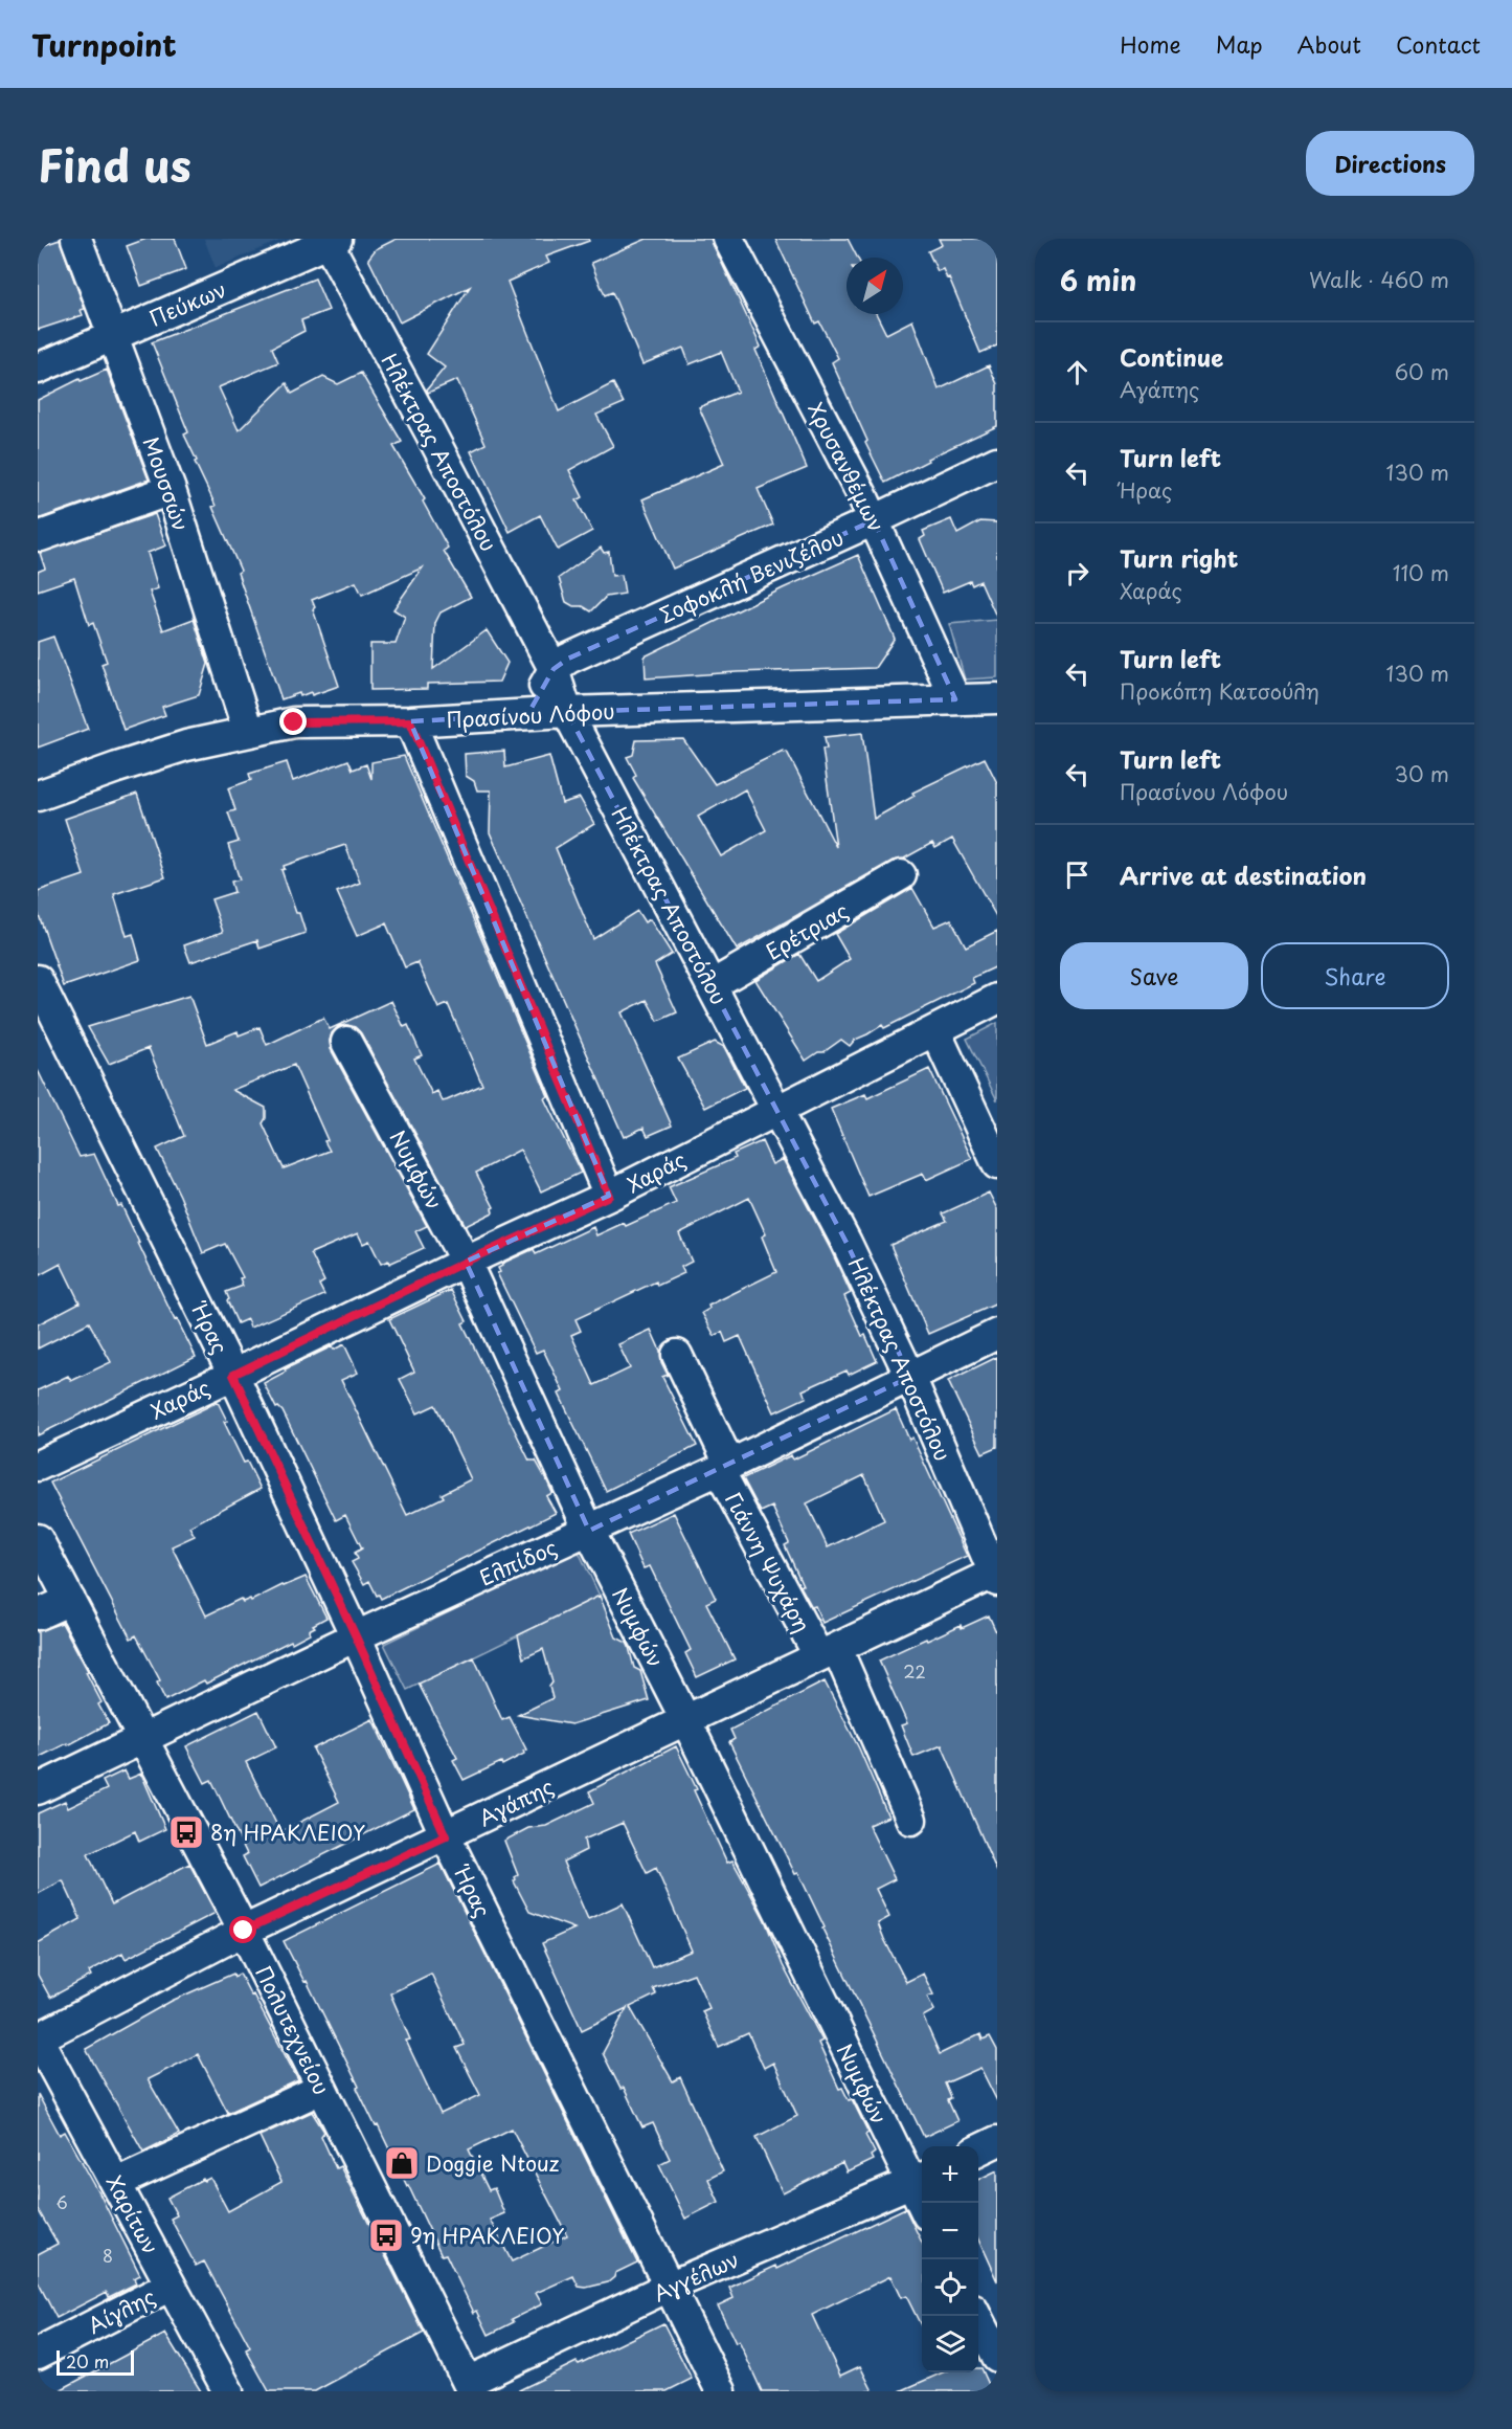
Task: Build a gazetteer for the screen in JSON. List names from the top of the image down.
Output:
{
  "streets": {
    "street": [
      "Πεύκων",
      "Ηλέκτρας Αποστόλου",
      "Χρυσανθέμων",
      "Μουσσών",
      "Σοφοκλή Βενιζέλου",
      "Πρασίνου Λόφου",
      "Ερέτριας",
      "Νυμφών",
      "Χαράς",
      "Ήρας",
      "Ελπίδος",
      "Γιάννη Ψυχάρη",
      "Αγάπης",
      "Πολυτεχνείου",
      "Χαρίτων",
      "Αγγέλων",
      "Αίγλης"
    ]
  },
  "crossings": [
    ["Πεύκων", "Ηλέκτρας Αποστόλου"],
    ["Πεύκων", "Μουσσών"],
    ["Ηλέκτρας Αποστόλου", "Σοφοκλή Βενιζέλου"],
    ["Ηλέκτρας Αποστόλου", "Πρασίνου Λόφου"],
    ["Ηλέκτρας Αποστόλου", "Ερέτριας"],
    ["Ηλέκτρας Αποστόλου", "Χαράς"],
    ["Ηλέκτρας Αποστόλου", "Ελπίδος"],
    ["Ηλέκτρας Αποστόλου", "Αγάπης"],
    ["Χρυσανθέμων", "Σοφοκλή Βενιζέλου"],
    ["Χρυσανθέμων", "Πρασίνου Λόφου"],
    ["Μουσσών", "Πρασίνου Λόφου"],
    ["Σοφοκλή Βενιζέλου", "Πρασίνου Λόφου"],
    ["Νυμφών", "Χαράς"],
    ["Νυμφών", "Ελπίδος"],
    ["Νυμφών", "Αγάπης"],
    ["Νυμφών", "Αγγέλων"],
    ["Χαράς", "Ήρας"],
    ["Ήρας", "Ελπίδος"],
    ["Ήρας", "Αγάπης"],
    ["Ήρας", "Αγγέλων"],
    ["Ελπίδος", "Γιάννη Ψυχάρη"],
    ["Ελπίδος", "Πολυτεχνείου"],
    ["Γιάννη Ψυχάρη", "Αγάπης"],
    ["Αγάπης", "Πολυτεχνείου"],
    ["Αγάπης", "Χαρίτων"],
    ["Πολυτεχνείου", "Αγγέλων"],
    ["Χαρίτων", "Αίγλης"]
  ],
  "places": {
    "bus stop": ["8η ΗΡΑΚΛΕΙΟΥ", "9η ΗΡΑΚΛΕΙΟΥ"],
    "shop": ["Doggie Ntouz"]
  },
  "house_numbers": ["22", "6", "8"],
  "scale_bar": "20 m",
  "north": "top right",
  "page": {
    "header": "Turnpoint",
    "nav": [
      "Home",
      "Map",
      "About",
      "Contact"
    ],
    "title": "Find us",
    "buttons": [
      "Directions",
      ["Save", "Share"]
    ],
    "heading": ["6 min", "Walk · 460 m"],
    "list": [
      ["Continue", "Αγάπης", "60 m"],
      ["Turn left", "Ήρας", "130 m"],
      ["Turn right", "Χαράς", "110 m"],
      ["Turn left", "Προκόπη Κατσούλη", "130 m"],
      ["Turn left", "Πρασίνου Λόφου", "30 m"],
      "Arrive at destination"
    ],
    "map_buttons": ["+", "−"],
    "scale": "20 m"
  }
}
